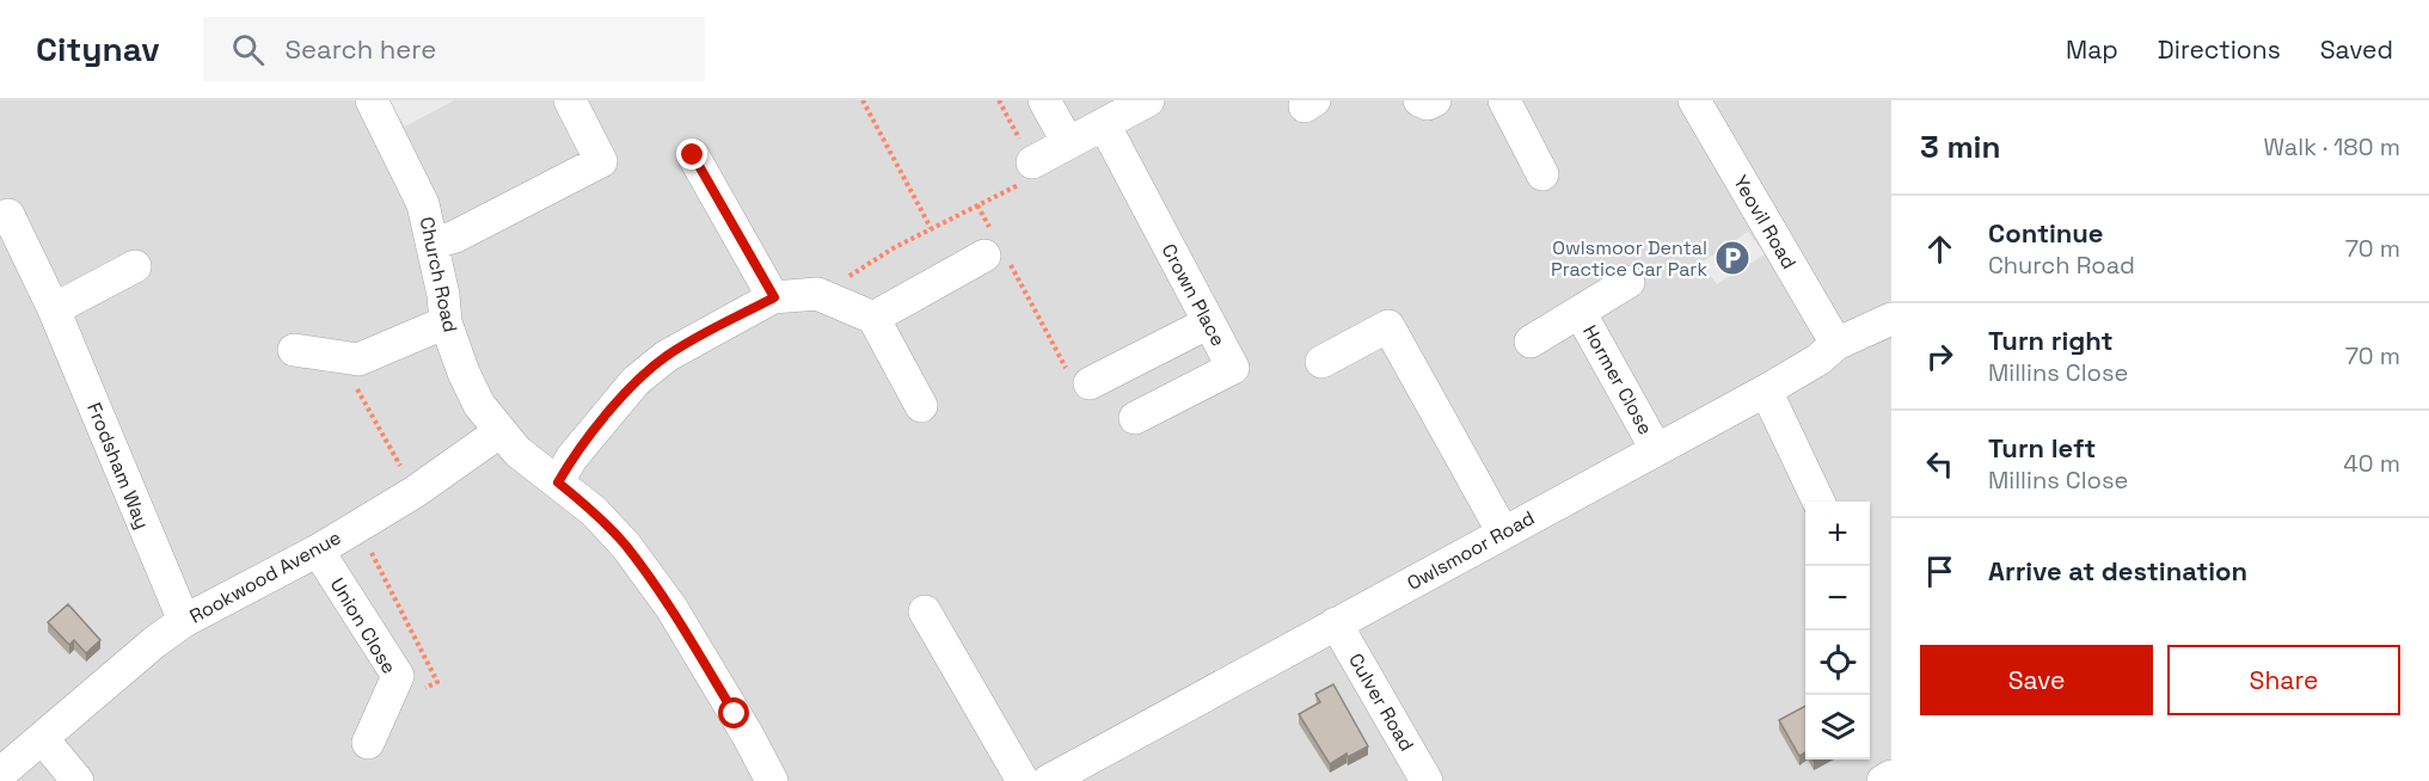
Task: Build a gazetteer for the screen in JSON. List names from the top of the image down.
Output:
{
  "streets": {
    "street": [
      "Yeovil Road",
      "Church Road",
      "Crown Place",
      "Hormer Close",
      "Frodsham Way",
      "Owlsmoor Road",
      "Rookwood Avenue",
      "Union Close",
      "Culver Road"
    ]
  },
  "crossings": [
    ["Yeovil Road", "Owlsmoor Road"],
    ["Church Road", "Rookwood Avenue"],
    ["Hormer Close", "Owlsmoor Road"],
    ["Frodsham Way", "Rookwood Avenue"],
    ["Owlsmoor Road", "Culver Road"],
    ["Rookwood Avenue", "Union Close"]
  ],
  "places": {
    "parking": ["Owlsmoor Dental Practice Car Park"]
  },
  "page": {
    "header": "Citynav",
    "search": "Search here",
    "nav": ["Map", "Directions", "Saved"],
    "heading": ["3 min", "Walk · 180 m"],
    "list": [
      ["Continue", "Church Road", "70 m"],
      ["Turn right", "Millins Close", "70 m"],
      ["Turn left", "Millins Close", "40 m"],
      "Arrive at destination"
    ],
    "map_buttons": ["+", "−"],
    "buttons": ["Save", "Share"]
  }
}
